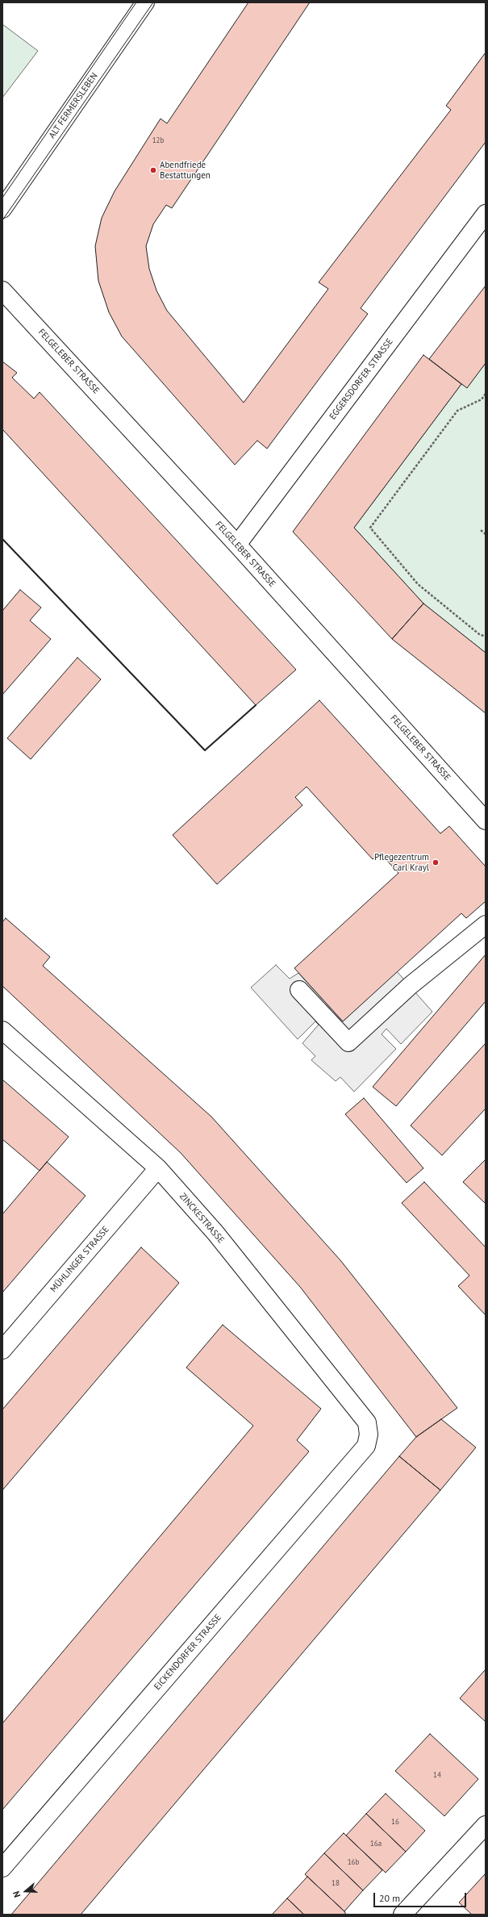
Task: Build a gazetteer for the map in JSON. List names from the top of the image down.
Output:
{
  "streets": {
    "street": [
      "ALT FERMERSLEBEN",
      "FELGELEBER STRASSE",
      "EGGERSDORFER STRASSE",
      "ZINCKESTRASSE",
      "MÜHLINGER STRASSE",
      "EICKENDORFER STRASSE"
    ]
  },
  "crossings": [
    ["FELGELEBER STRASSE", "EGGERSDORFER STRASSE"],
    ["ZINCKESTRASSE", "MÜHLINGER STRASSE"],
    ["ZINCKESTRASSE", "EICKENDORFER STRASSE"]
  ],
  "places": ["Abendfriede Bestattungen", "Pflegezentrum Carl Krayl"],
  "house_numbers": [
    "12b",
    "14",
    "16",
    "16a",
    "16b",
    "18"
  ],
  "scale_bar": "20 m",
  "north": "left"
}
